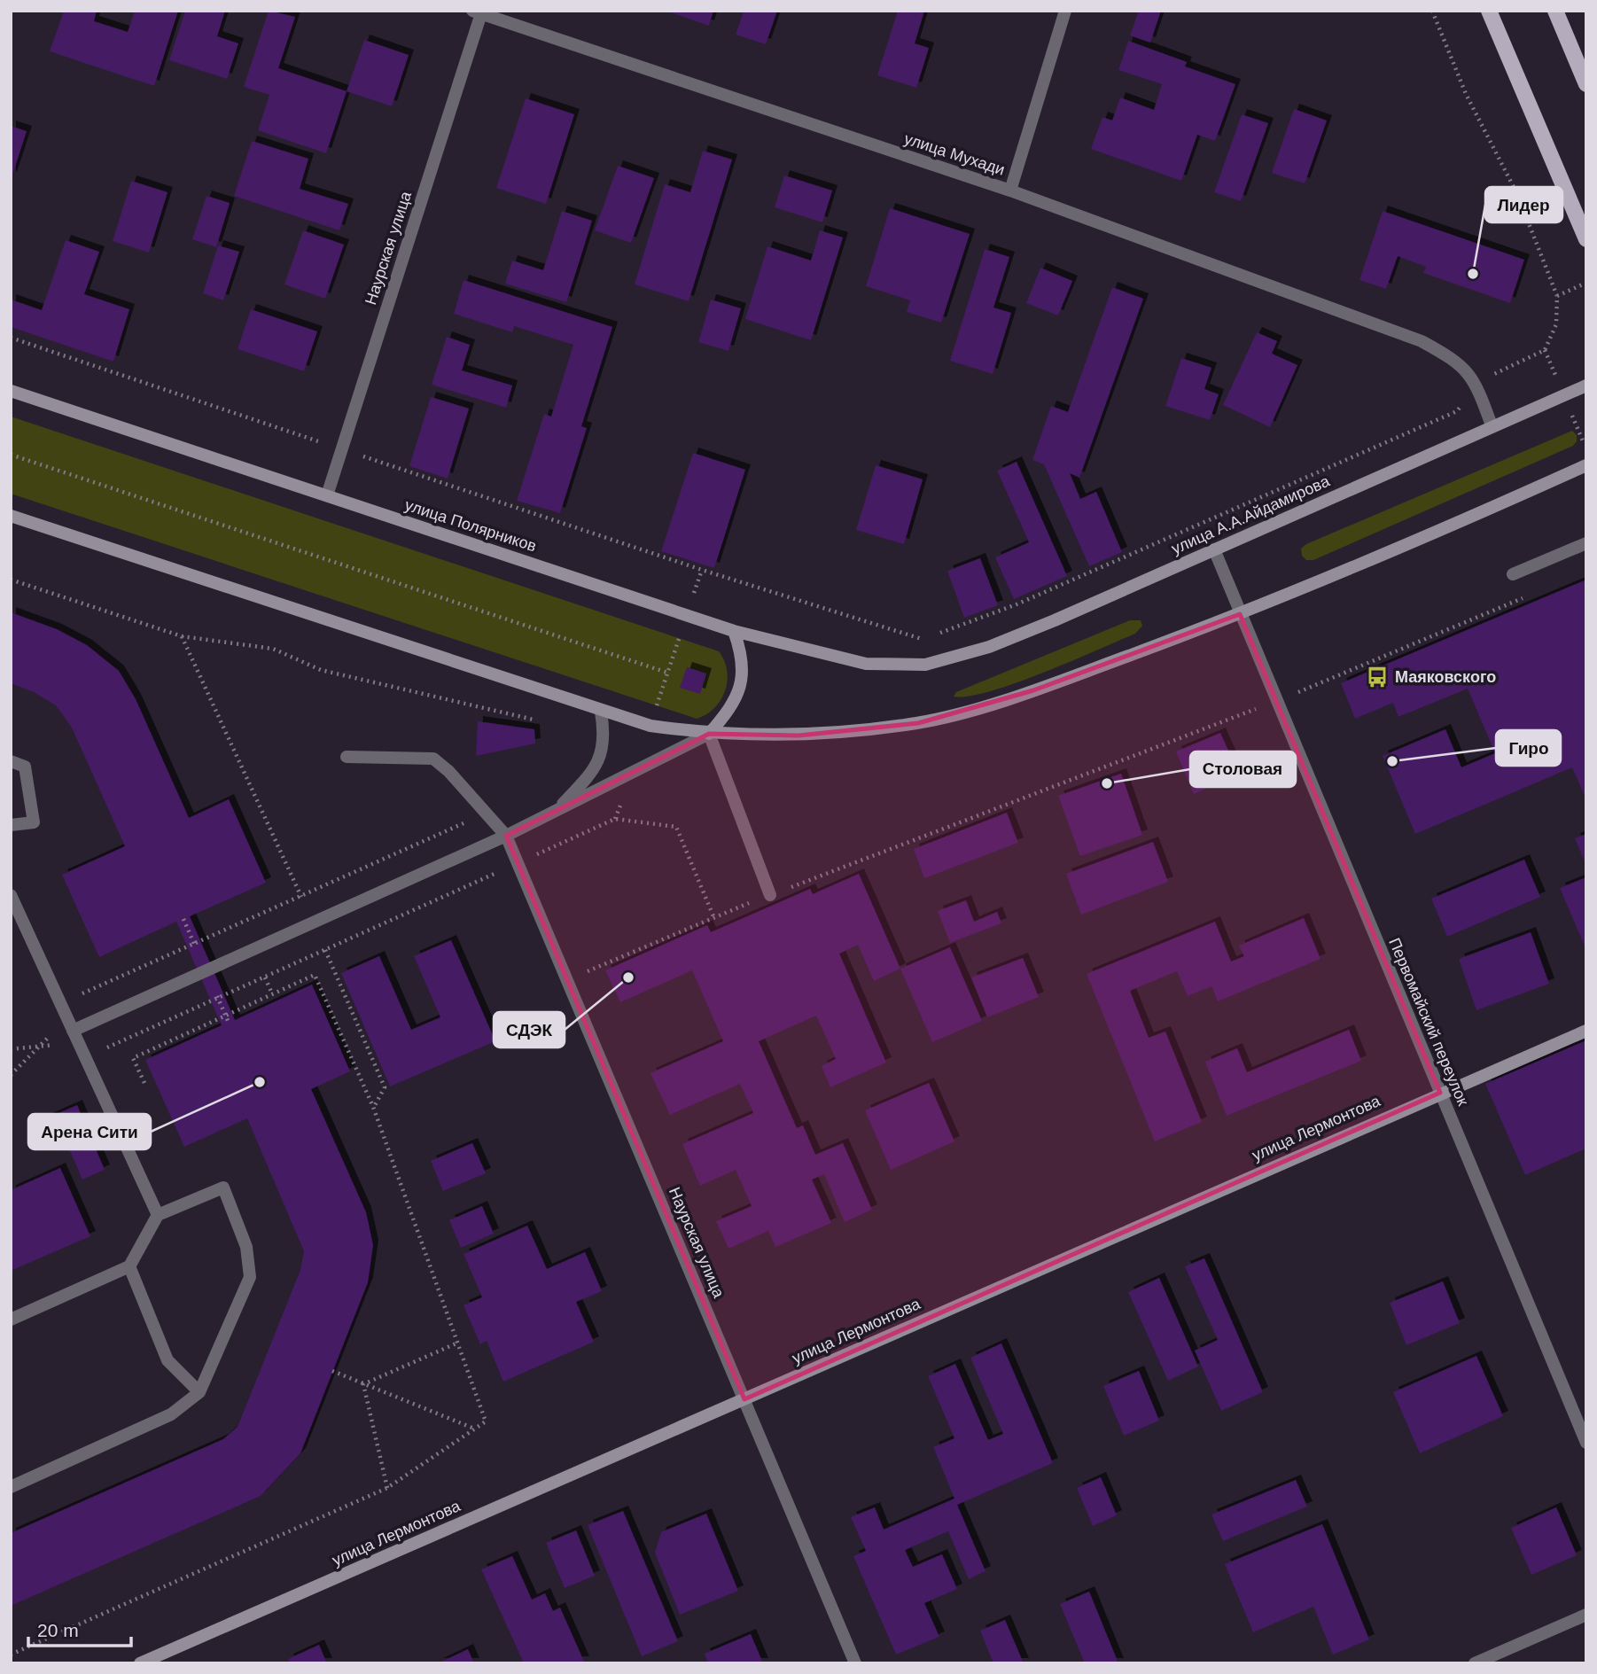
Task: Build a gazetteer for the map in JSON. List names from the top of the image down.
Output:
{
  "streets": {
    "main road": ["улица А.А.Айдамирова", "улица Полярников", "улица Лермонтова"],
    "street": ["улица Мухади", "Наурская улица", "Первомайский переулок"]
  },
  "crossings": [
    ["улица Мухади", "Наурская улица"],
    ["Наурская улица", "улица Полярников"],
    ["Наурская улица", "улица Лермонтова"],
    ["улица А.А.Айдамирова", "улица Полярников"],
    ["улица А.А.Айдамирова", "Первомайский переулок"],
    ["Первомайский переулок", "улица Лермонтова"]
  ],
  "places": {
    "other": [
      "Лидер",
      "Гиро",
      "Столовая",
      "СДЭК",
      "Арена Сити"
    ],
    "bus stop": ["Маяковского"]
  },
  "scale_bar": "20 m"
}
